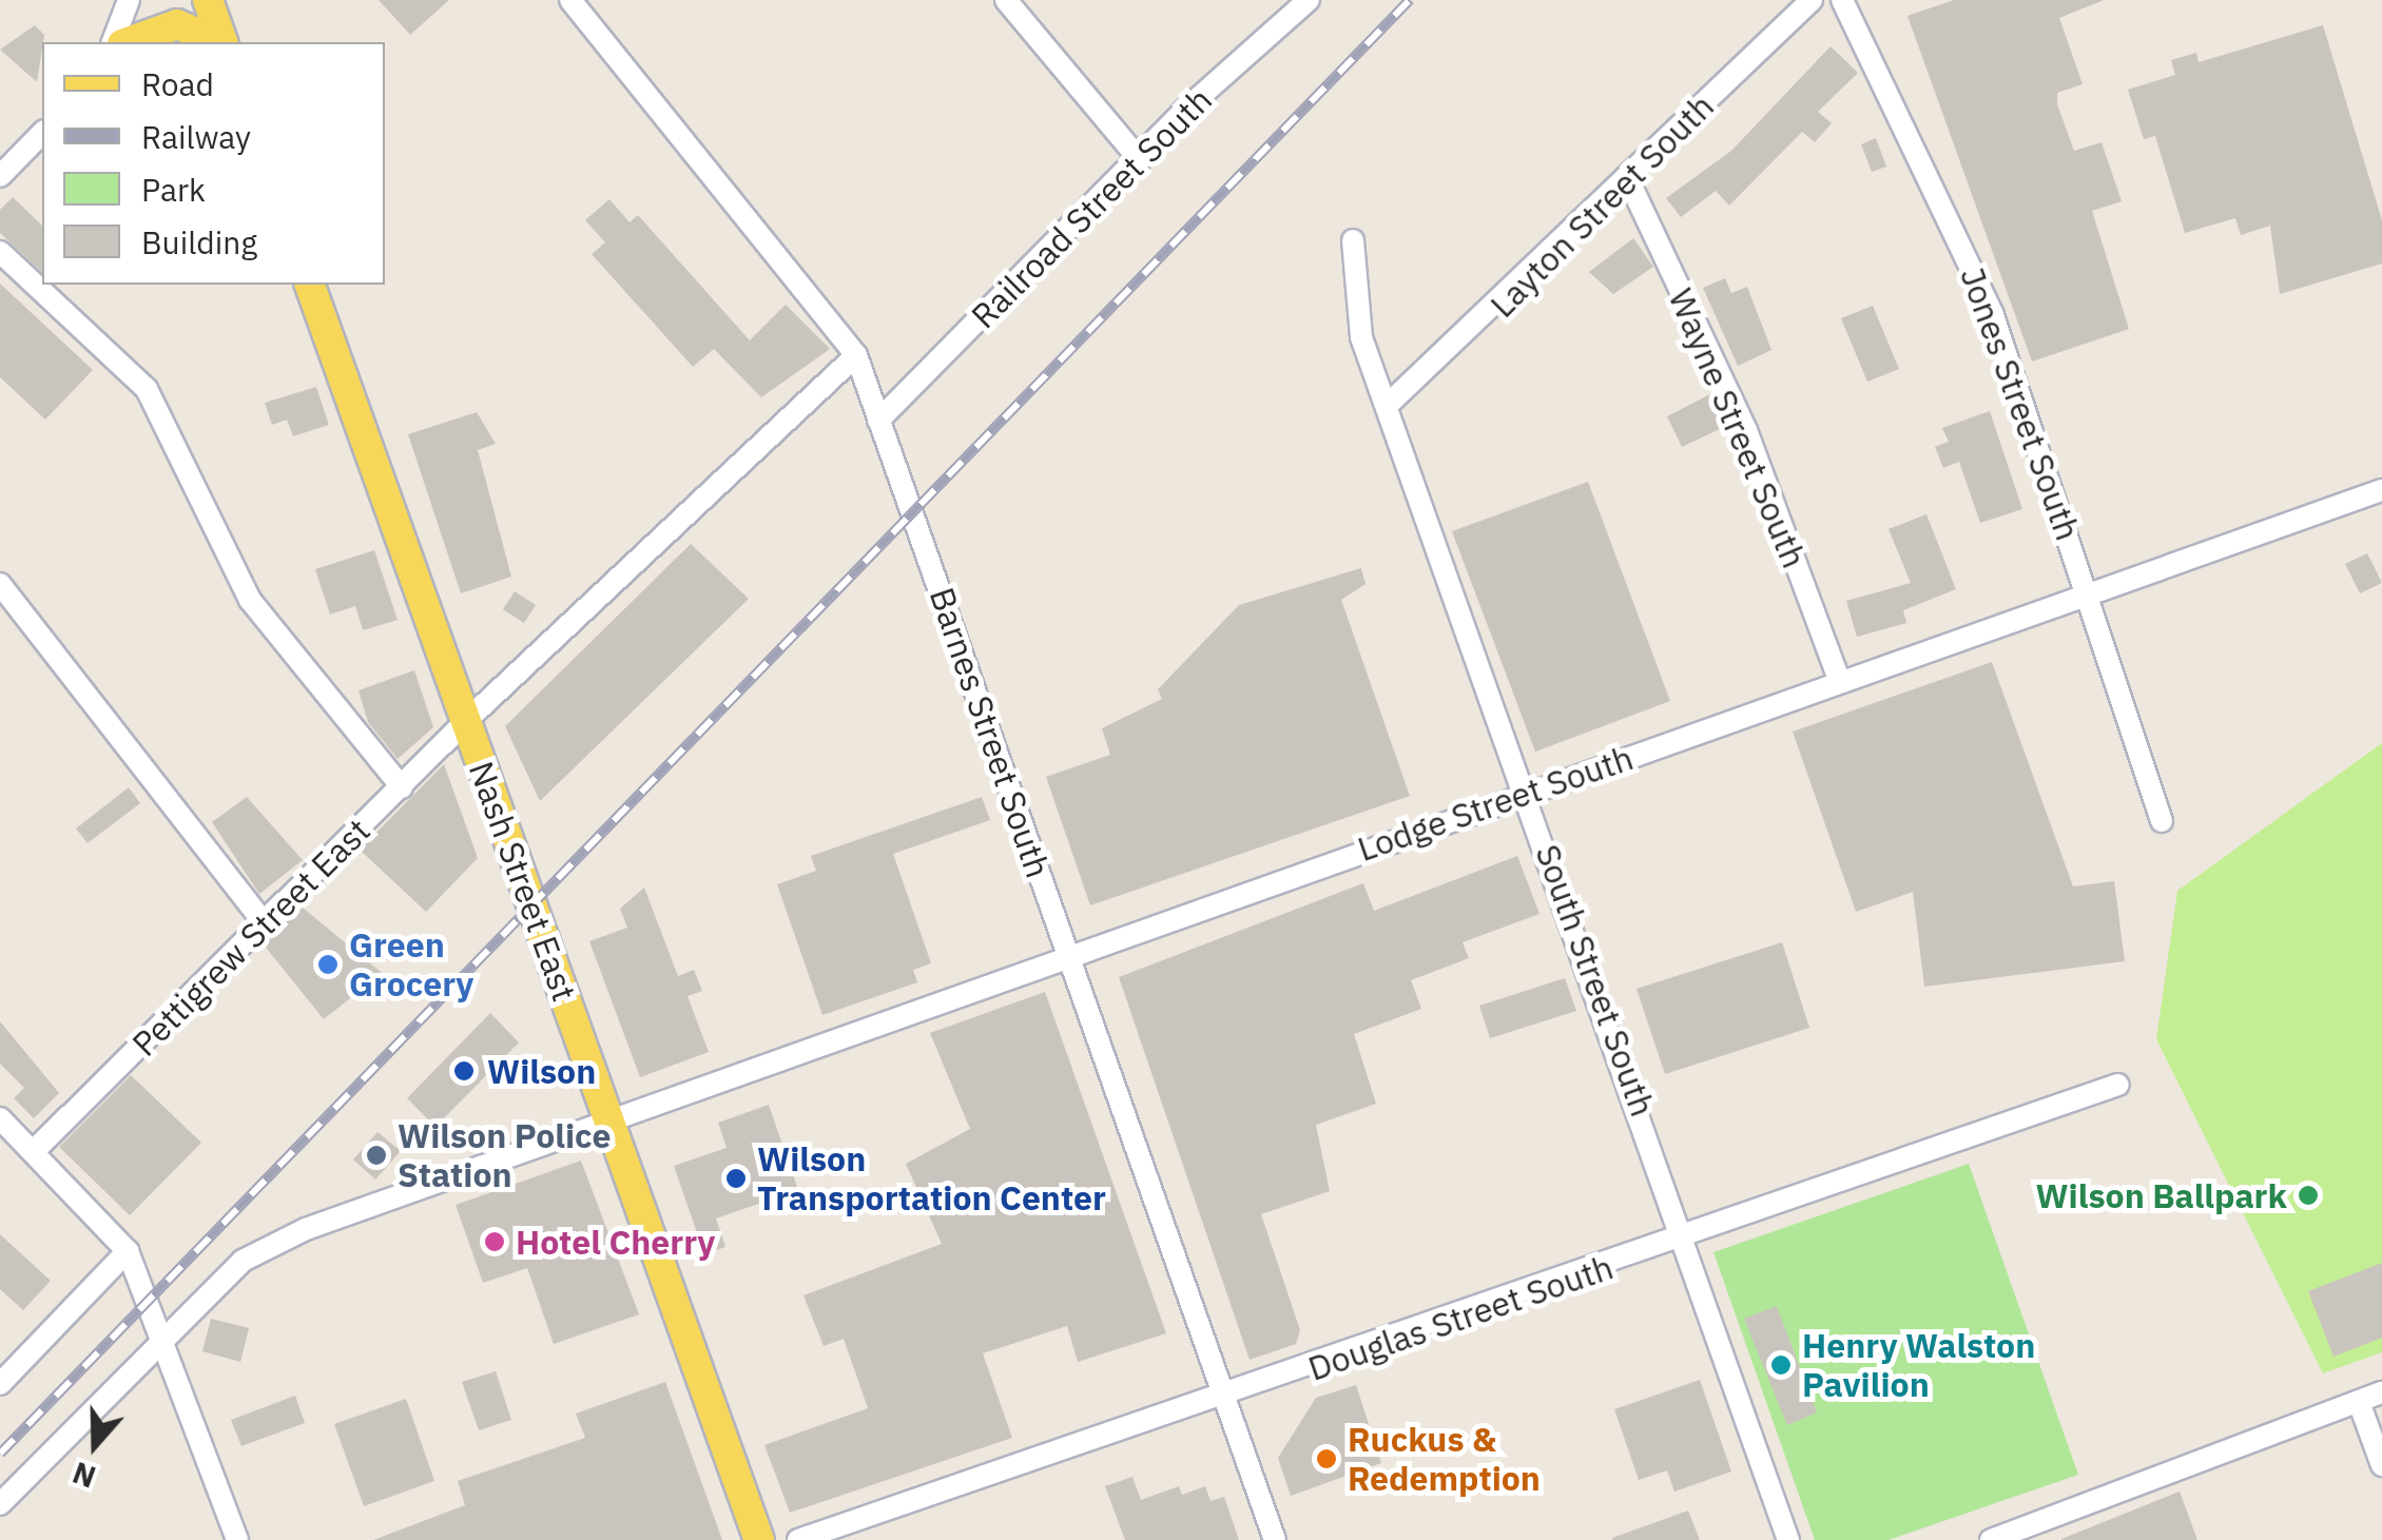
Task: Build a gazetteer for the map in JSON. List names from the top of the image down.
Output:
{
  "streets": {
    "main road": ["Nash Street East"],
    "street": [
      "Layton Street South",
      "Railroad Street South",
      "Jones Street South",
      "Wayne Street South",
      "Barnes Street South",
      "Lodge Street South",
      "Pettigrew Street East",
      "South Street South",
      "Douglas Street South"
    ]
  },
  "crossings": [
    ["Layton Street South", "Wayne Street South"],
    ["Layton Street South", "South Street South"],
    ["Railroad Street South", "Barnes Street South"],
    ["Jones Street South", "Lodge Street South"],
    ["Wayne Street South", "Lodge Street South"],
    ["Barnes Street South", "Lodge Street South"],
    ["Barnes Street South", "Pettigrew Street East"],
    ["Barnes Street South", "Douglas Street South"],
    ["Lodge Street South", "Nash Street East"],
    ["Lodge Street South", "South Street South"],
    ["Nash Street East", "Pettigrew Street East"],
    ["South Street South", "Douglas Street South"]
  ],
  "places": [
    "Green Grocery",
    "Wilson",
    "Wilson Police Station",
    "Wilson Transportation Center",
    "Wilson Ballpark",
    "Hotel Cherry",
    "Henry Walston Pavilion",
    "Ruckus & Redemption"
  ],
  "legend": [
    "Road",
    "Railway",
    "Park",
    "Building"
  ],
  "north": "bottom"
}
